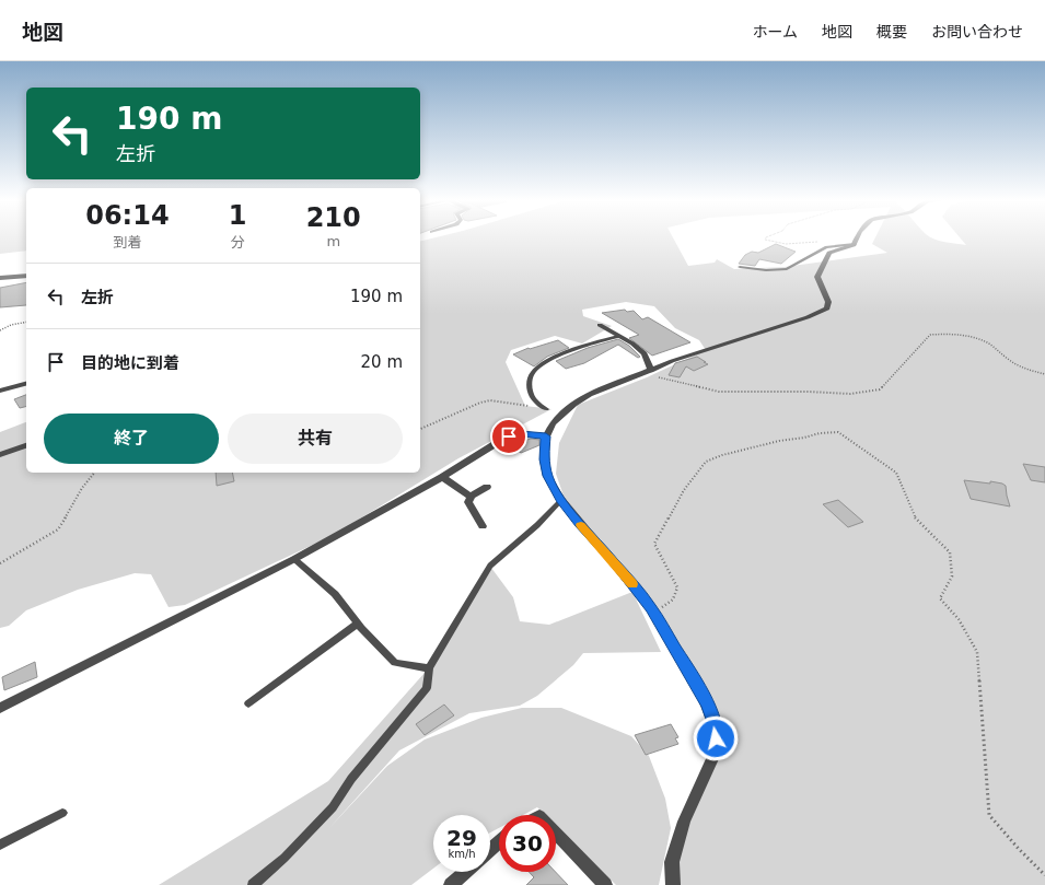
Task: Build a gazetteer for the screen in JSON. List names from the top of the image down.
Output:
{
  "page": {
    "header": "地図",
    "nav": [
      "ホーム",
      "地図",
      "概要",
      "お問い合わせ"
    ],
    "turn": ["190 m", "左折"],
    "eta": [
      "06:14",
      "到着",
      "1",
      "分",
      "210",
      "m"
    ],
    "list": [
      {
        "name": "左折",
        "value": "190 m"
      },
      {
        "name": "目的地に到着",
        "value": "20 m"
      }
    ],
    "buttons": ["終了", "共有"],
    "speed": "29 km/h",
    "limit": "30"
  }
}
